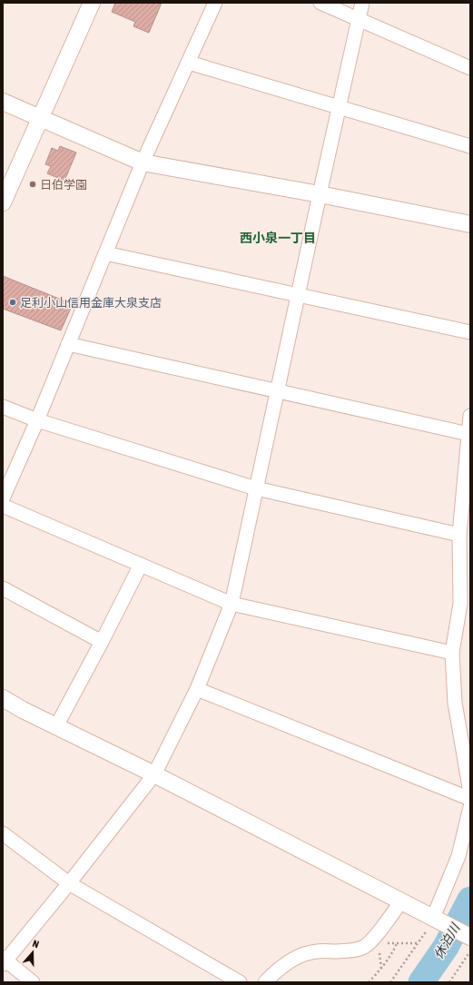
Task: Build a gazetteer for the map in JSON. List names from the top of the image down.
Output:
{
  "districts": ["西小泉一丁目"],
  "water": ["休泊川"],
  "places": ["日伯学園", "足利小山信用金庫大泉支店"],
  "north": "top"
}
